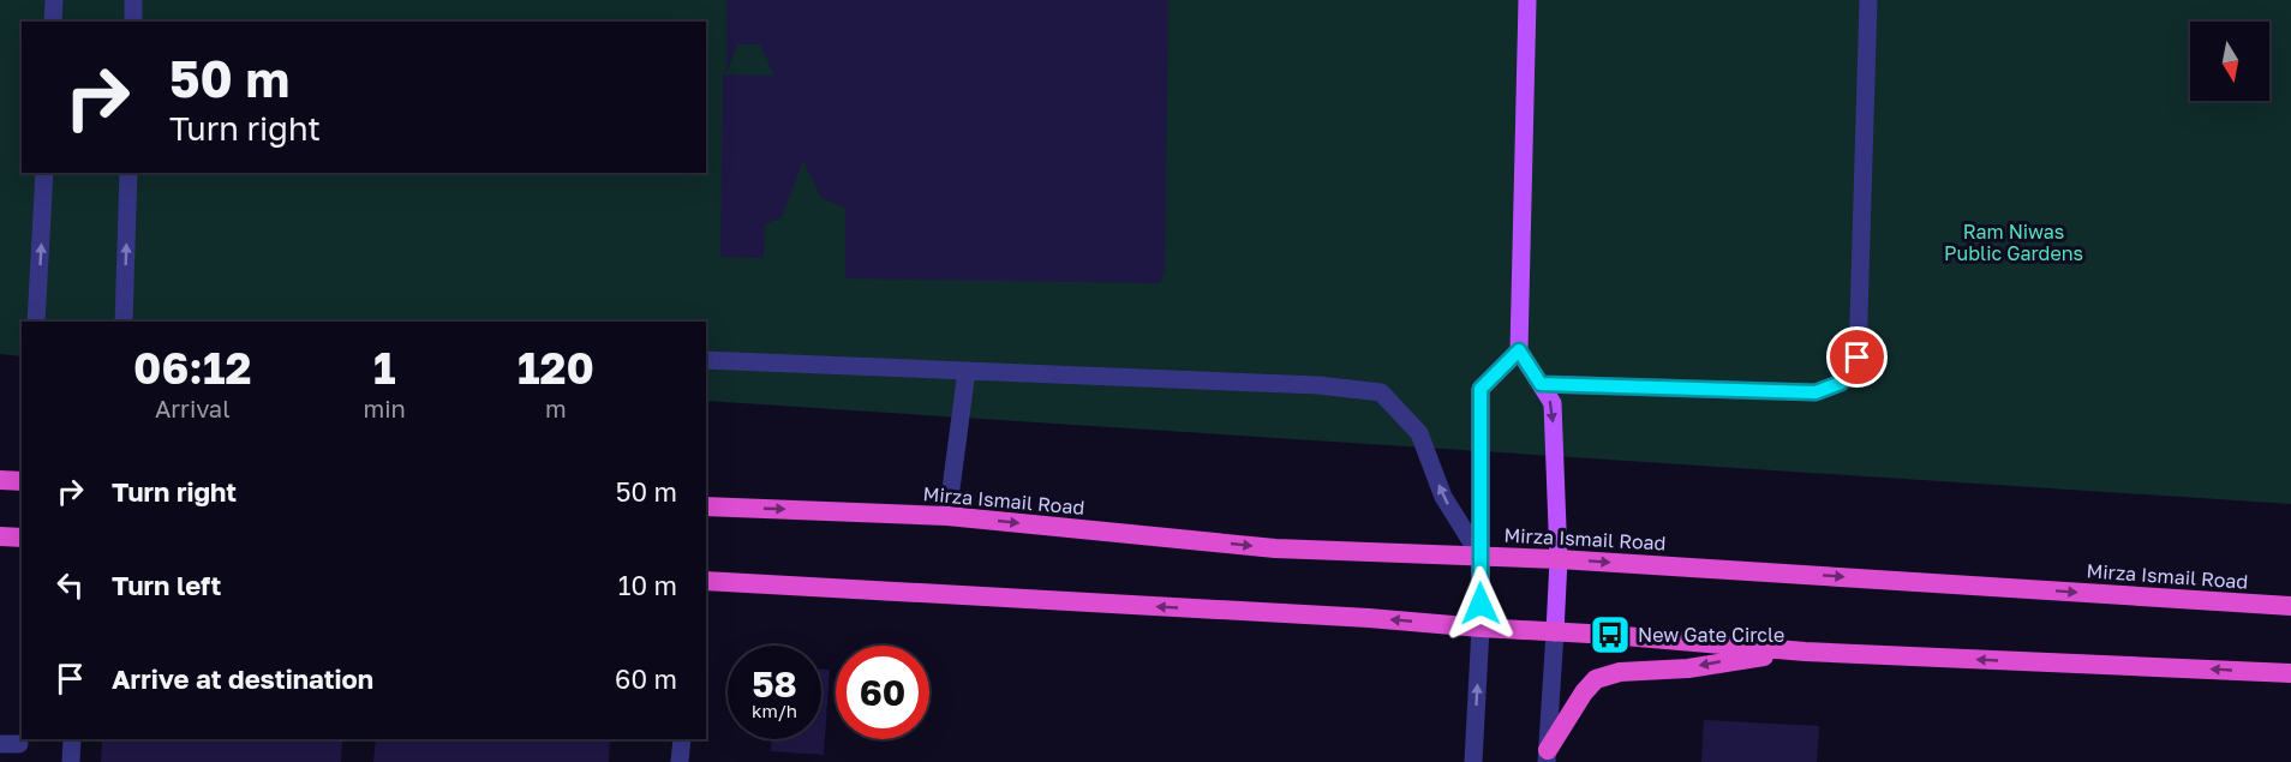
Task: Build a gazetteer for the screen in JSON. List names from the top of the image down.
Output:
{
  "streets": {
    "highway": ["Mirza Ismail Road"]
  },
  "parks": ["Ram Niwas Public Gardens"],
  "places": {
    "bus stop": ["New Gate Circle"]
  },
  "north": "bottom",
  "page": {
    "turn": ["50 m", "Turn right"],
    "eta": [
      "06:12",
      "Arrival",
      "1",
      "min",
      "120",
      "m"
    ],
    "list": [
      {
        "name": "Turn right",
        "value": "50 m"
      },
      {
        "name": "Turn left",
        "value": "10 m"
      },
      {
        "name": "Arrive at destination",
        "value": "60 m"
      }
    ],
    "speed": "58 km/h",
    "limit": "60"
  }
}
